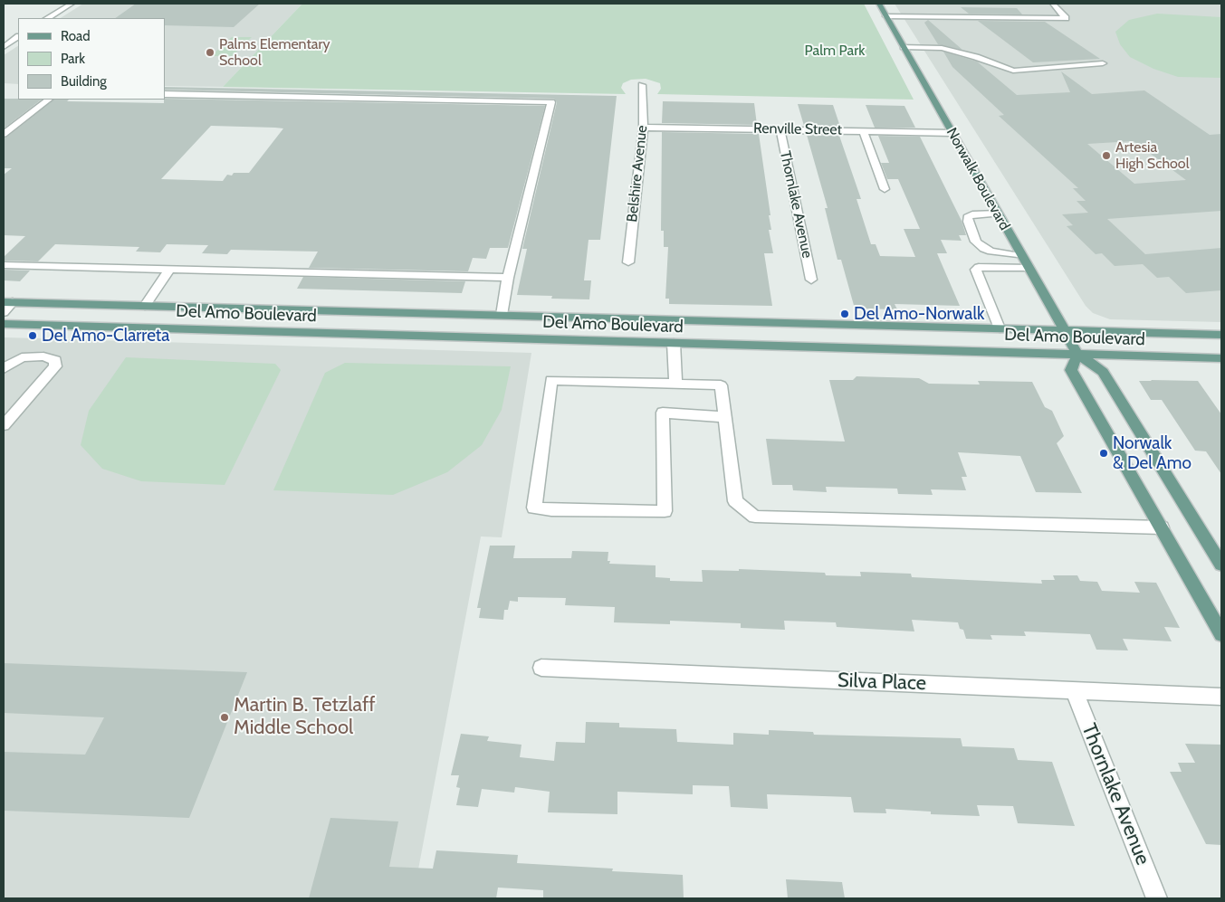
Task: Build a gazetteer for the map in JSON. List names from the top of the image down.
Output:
{
  "streets": {
    "main road": ["Norwalk Boulevard", "Del Amo Boulevard"],
    "street": [
      "Renville Street",
      "Belshire Avenue",
      "Thornlake Avenue",
      "Silva Place"
    ]
  },
  "crossings": [
    ["Renville Street", "Belshire Avenue"],
    ["Renville Street", "Norwalk Boulevard"],
    ["Renville Street", "Thornlake Avenue"],
    ["Norwalk Boulevard", "Del Amo Boulevard"],
    ["Thornlake Avenue", "Silva Place"]
  ],
  "parks": ["Palm Park"],
  "places": [
    "Palms Elementary School",
    "Artesia High School",
    "Del Amo-Norwalk",
    "Del Amo-Clarreta",
    "Norwalk & Del Amo",
    "Martin B. Tetzlaff Middle School"
  ],
  "legend": ["Road", "Park", "Building"]
}
